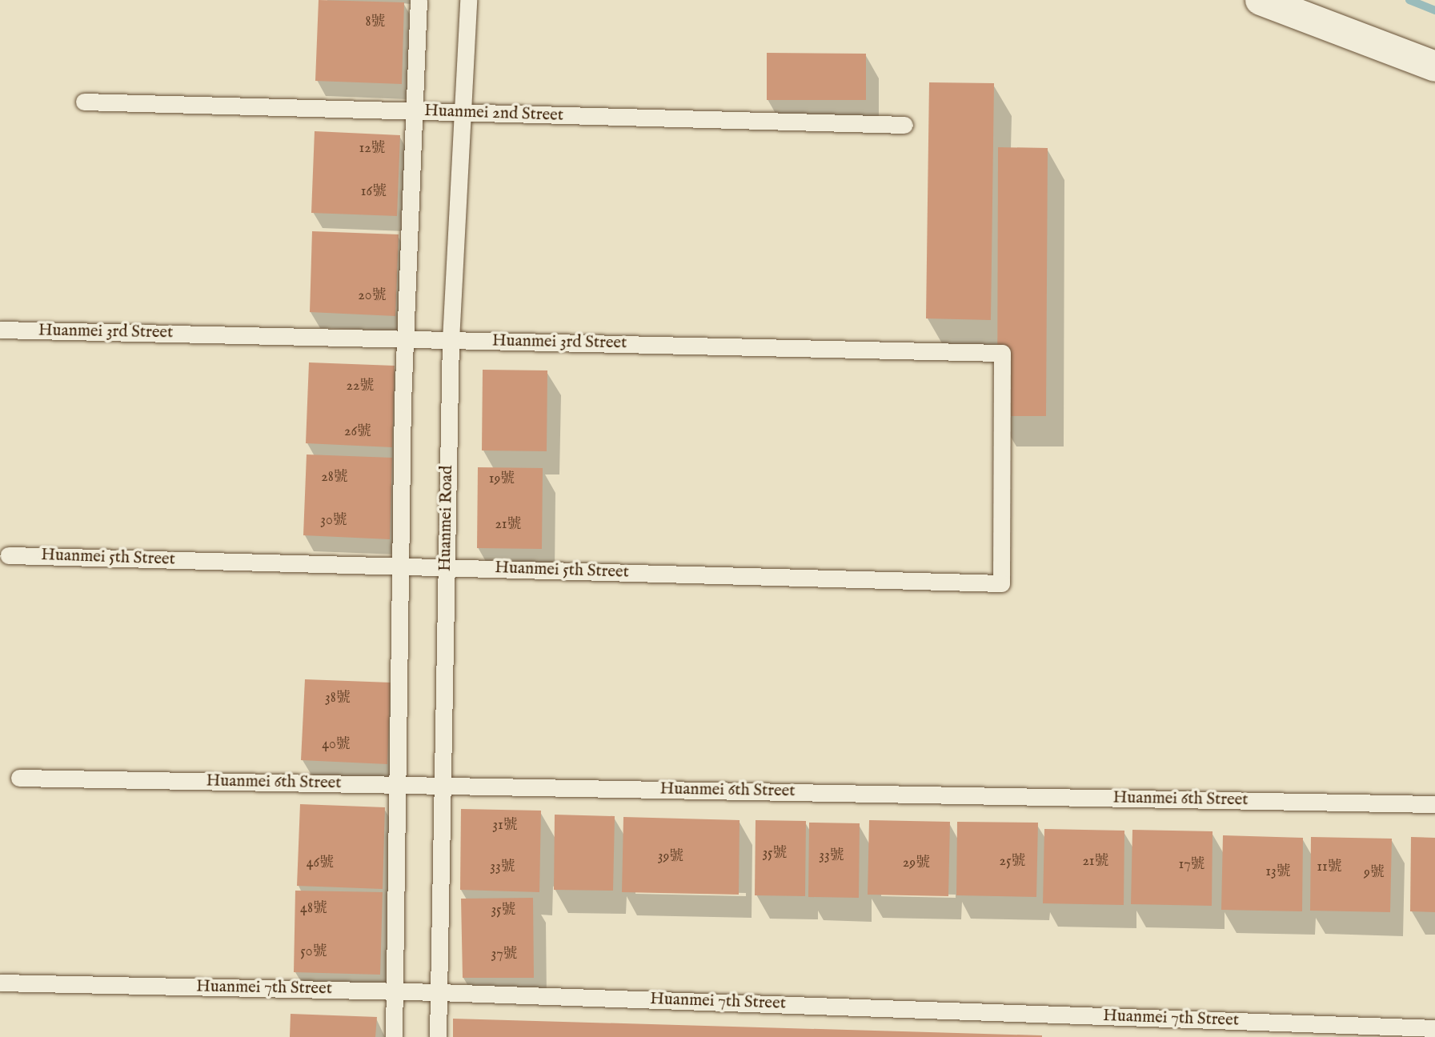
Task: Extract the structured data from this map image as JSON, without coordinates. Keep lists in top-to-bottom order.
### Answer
{
  "streets": {
    "lane": [
      "Huanmei 2nd Street",
      "Huanmei 3rd Street",
      "Huanmei Road",
      "Huanmei 5th Street",
      "Huanmei 6th Street",
      "Huanmei 7th Street"
    ]
  },
  "crossings": [
    ["Huanmei 2nd Street", "Huanmei Road"],
    ["Huanmei 3rd Street", "Huanmei Road"],
    ["Huanmei 3rd Street", "Huanmei 5th Street"],
    ["Huanmei Road", "Huanmei 5th Street"],
    ["Huanmei Road", "Huanmei 6th Street"],
    ["Huanmei Road", "Huanmei 7th Street"]
  ],
  "house_numbers": [
    "8號",
    "12號",
    "16號",
    "20號",
    "22號",
    "26號",
    "28號",
    "19號",
    "30號",
    "21號",
    "38號",
    "40號",
    "31號",
    "35號",
    "33號",
    "39號",
    "25號",
    "21號",
    "46號",
    "29號",
    "17號",
    "33號",
    "11號",
    "13號",
    "9號",
    "48號",
    "35號",
    "50號",
    "37號"
  ]
}
